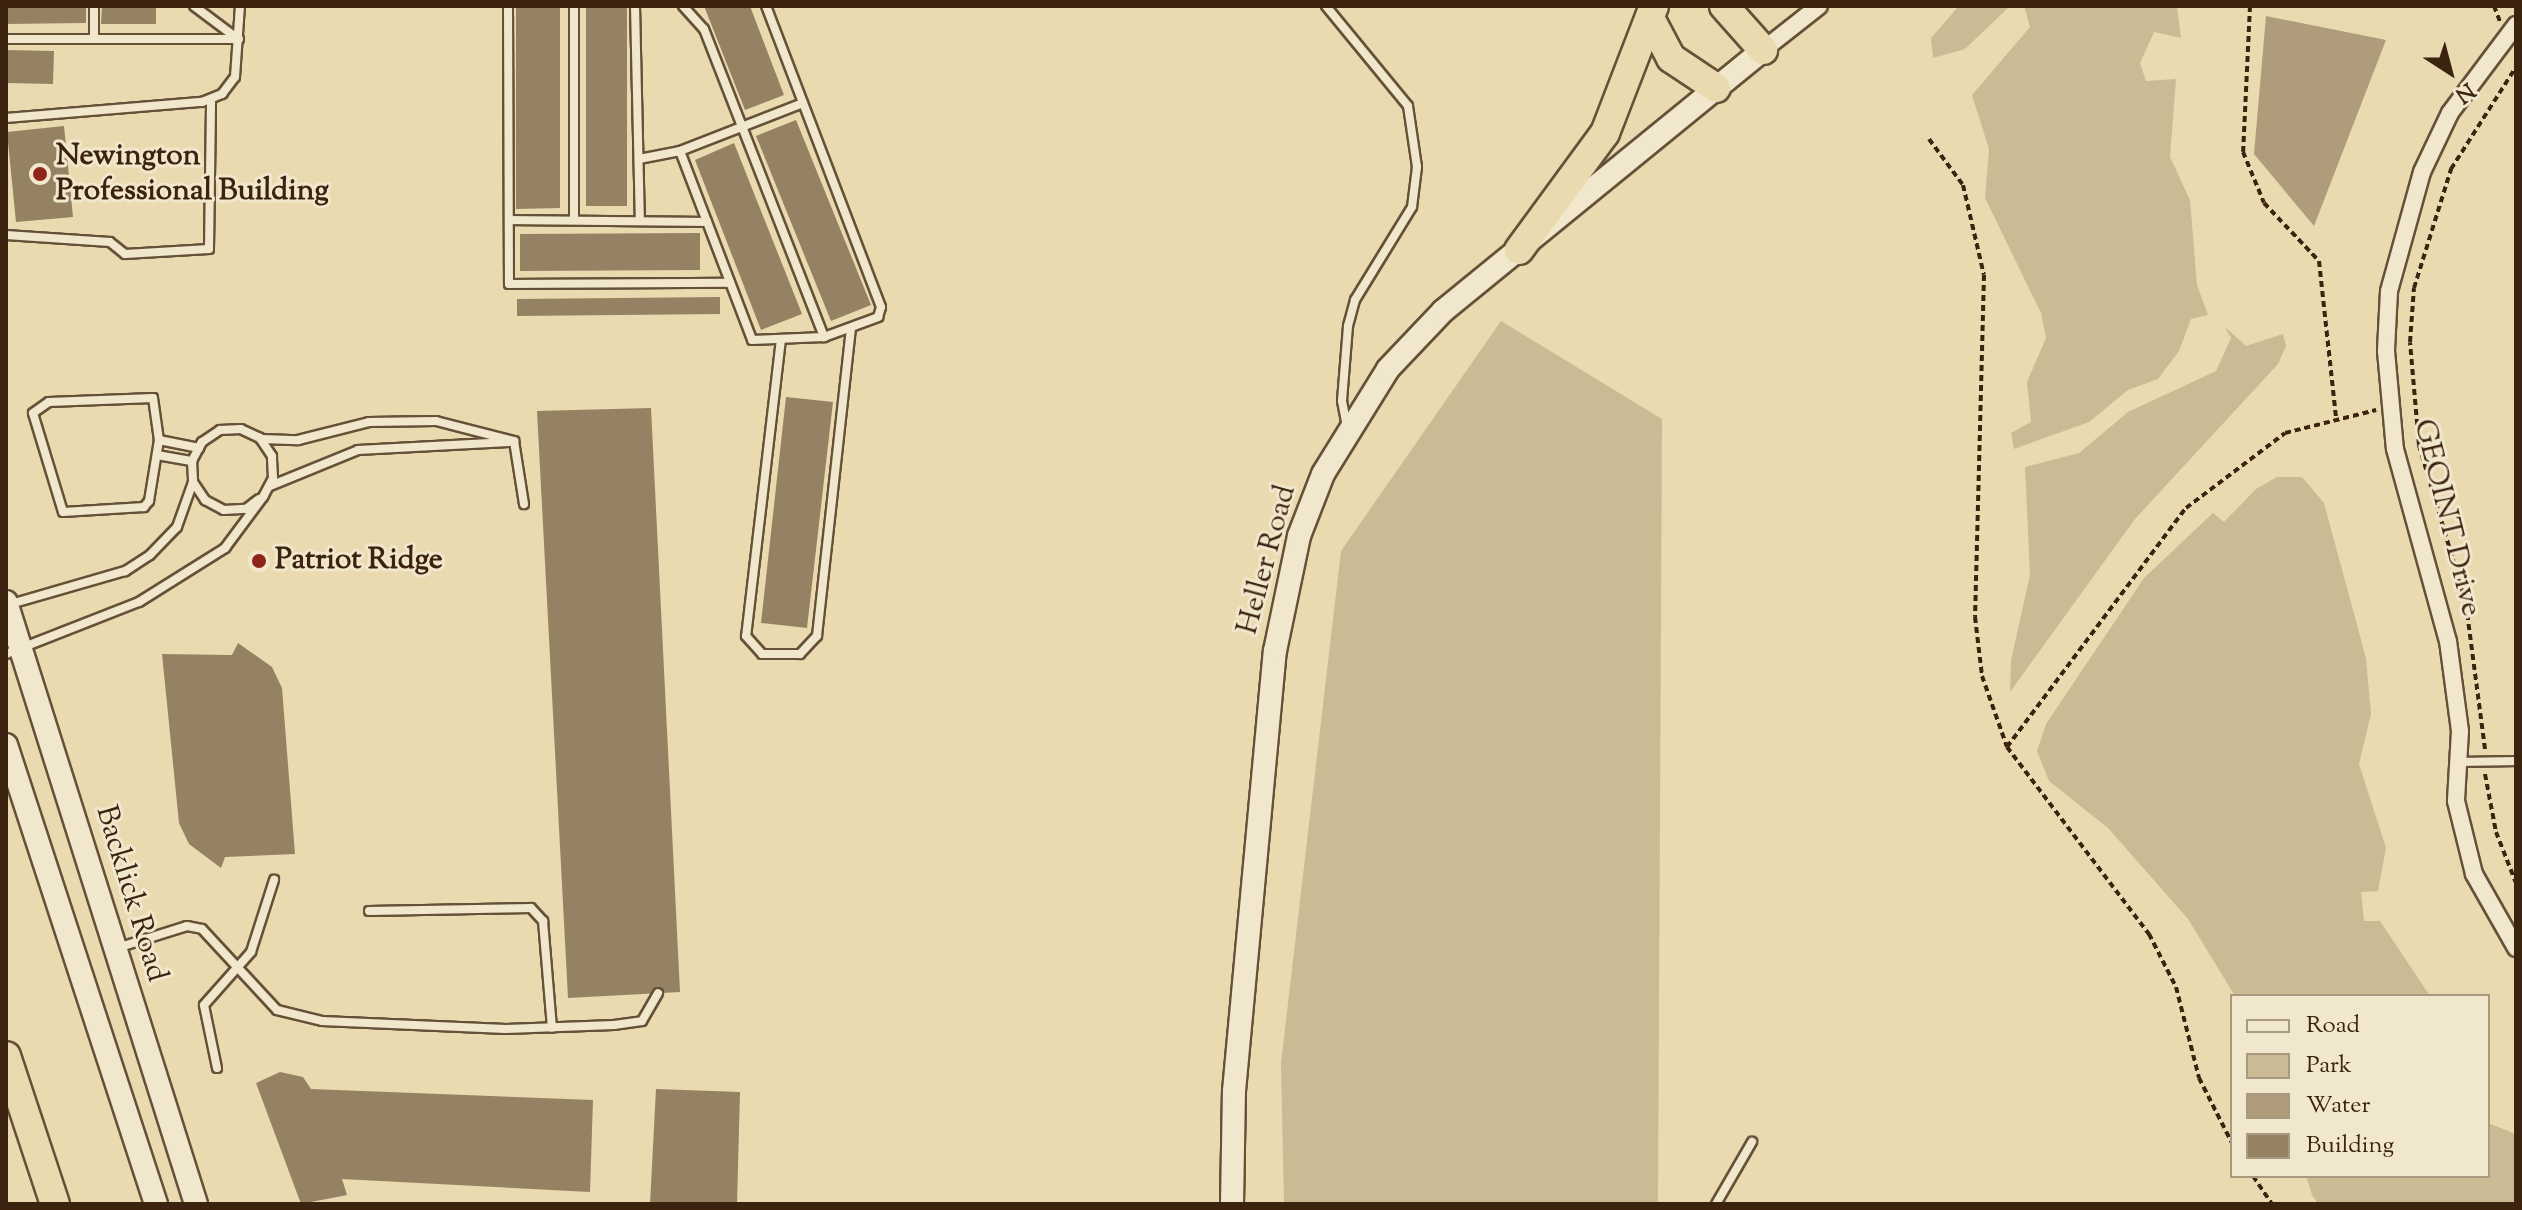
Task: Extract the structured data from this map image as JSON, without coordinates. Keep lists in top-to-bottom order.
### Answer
{
  "streets": {
    "street": ["GEOINT Drive", "Heller Road", "Backlick Road"]
  },
  "places": ["Newington Professional Building", "Patriot Ridge"],
  "legend": [
    "Road",
    "Park",
    "Water",
    "Building"
  ],
  "north": "bottom right"
}
